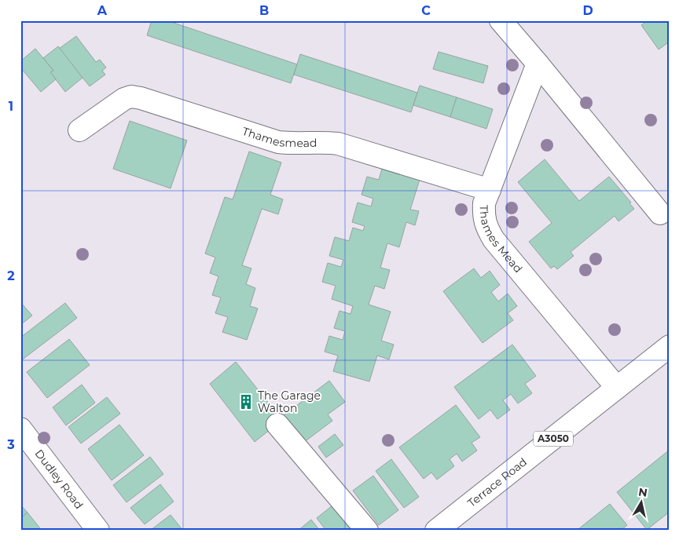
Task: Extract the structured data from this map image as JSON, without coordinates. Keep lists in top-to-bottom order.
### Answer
{
  "streets": {
    "street": [
      "Thamesmead",
      "Thames Mead",
      "A3050",
      "Dudley Road",
      "Terrace Road"
    ]
  },
  "crossings": [
    ["Thamesmead", "Thames Mead"],
    ["Thames Mead", "Terrace Road"]
  ],
  "places": {
    "building": ["The Garage Walton"]
  },
  "north": "top",
  "grid": {
    "columns": [
      "A",
      "B",
      "C",
      "D"
    ],
    "rows": ["1", "2", "3"]
  }
}
